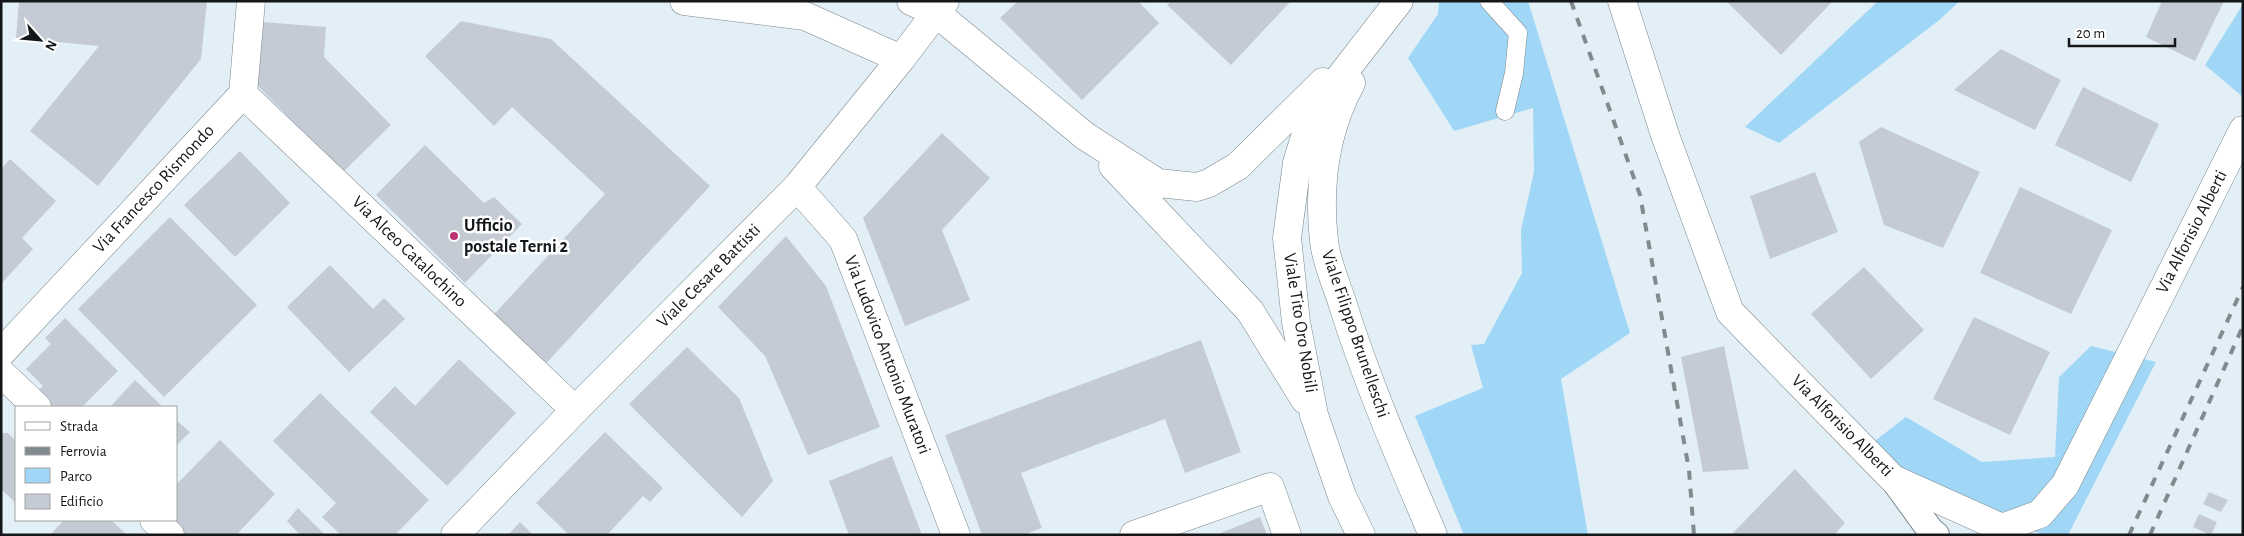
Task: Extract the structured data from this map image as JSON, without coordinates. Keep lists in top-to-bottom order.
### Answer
{
  "streets": {
    "street": [
      "Via Francesco Rismondo",
      "Via Alforisio Alberti",
      "Via Alceo Catalochino",
      "Viale Cesare Battisti",
      "Viale Tito Oro Nobili",
      "Viale Filippo Brunelleschi",
      "Via Ludovico Antonio Muratori"
    ]
  },
  "crossings": [
    ["Via Francesco Rismondo", "Via Alceo Catalochino"],
    ["Via Alceo Catalochino", "Viale Cesare Battisti"],
    ["Viale Cesare Battisti", "Viale Tito Oro Nobili"],
    ["Viale Cesare Battisti", "Via Ludovico Antonio Muratori"],
    ["Viale Tito Oro Nobili", "Viale Filippo Brunelleschi"]
  ],
  "places": ["Ufficio postale Terni 2"],
  "legend": [
    "Strada",
    "Ferrovia",
    "Parco",
    "Edificio"
  ],
  "scale_bar": "20 m",
  "north": "bottom right"
}
